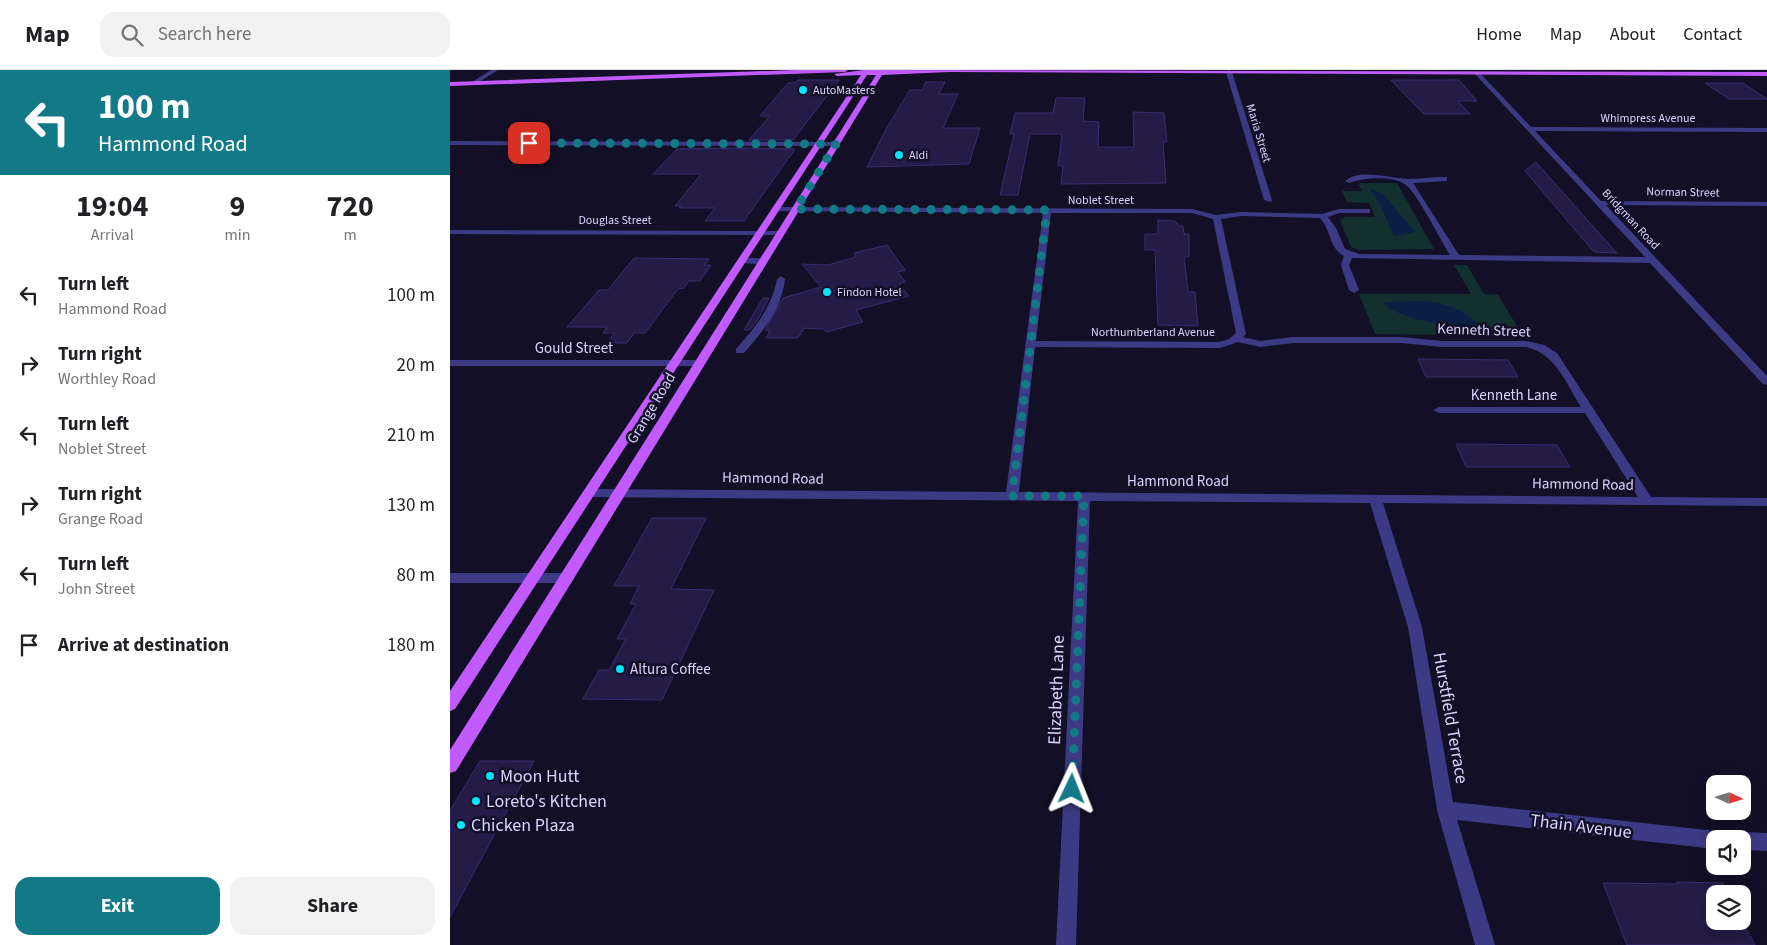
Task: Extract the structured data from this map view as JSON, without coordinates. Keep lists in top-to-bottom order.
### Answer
{
  "streets": {
    "main road": ["Grange Road"],
    "street": [
      "Whimpress Avenue",
      "Maria Street",
      "Norman Street",
      "Noblet Street",
      "Bridgman Road",
      "Douglas Street",
      "Kenneth Street",
      "Northumberland Avenue",
      "Gould Street",
      "Kenneth Lane",
      "Hammond Road",
      "Elizabeth Lane",
      "Hurstfield Terrace",
      "Thain Avenue"
    ]
  },
  "crossings": [
    ["Whimpress Avenue", "Bridgman Road"],
    ["Norman Street", "Bridgman Road"],
    ["Noblet Street", "Grange Road"],
    ["Douglas Street", "Grange Road"],
    ["Kenneth Street", "Northumberland Avenue"],
    ["Kenneth Street", "Kenneth Lane"],
    ["Kenneth Street", "Hammond Road"],
    ["Gould Street", "Grange Road"],
    ["Grange Road", "Hammond Road"],
    ["Hammond Road", "Elizabeth Lane"],
    ["Hammond Road", "Hurstfield Terrace"],
    ["Hurstfield Terrace", "Thain Avenue"]
  ],
  "places": [
    "AutoMasters",
    "Aldi",
    "Findon Hotel",
    "Altura Coffee",
    "Moon Hutt",
    "Loreto's Kitchen",
    "Chicken Plaza"
  ],
  "north": "right",
  "page": {
    "header": "Map",
    "search": "Search here",
    "nav": [
      "Home",
      "Map",
      "About",
      "Contact"
    ],
    "turn": ["100 m", "Hammond Road"],
    "eta": [
      "19:04",
      "Arrival",
      "9",
      "min",
      "720",
      "m"
    ],
    "list": [
      {
        "name": "Turn left",
        "note": "Hammond Road",
        "value": "100 m"
      },
      {
        "name": "Turn right",
        "note": "Worthley Road",
        "value": "20 m"
      },
      {
        "name": "Turn left",
        "note": "Noblet Street",
        "value": "210 m"
      },
      {
        "name": "Turn right",
        "note": "Grange Road",
        "value": "130 m"
      },
      {
        "name": "Turn left",
        "note": "John Street",
        "value": "80 m"
      },
      {
        "name": "Arrive at destination",
        "value": "180 m"
      }
    ],
    "buttons": ["Exit", "Share"]
  }
}
